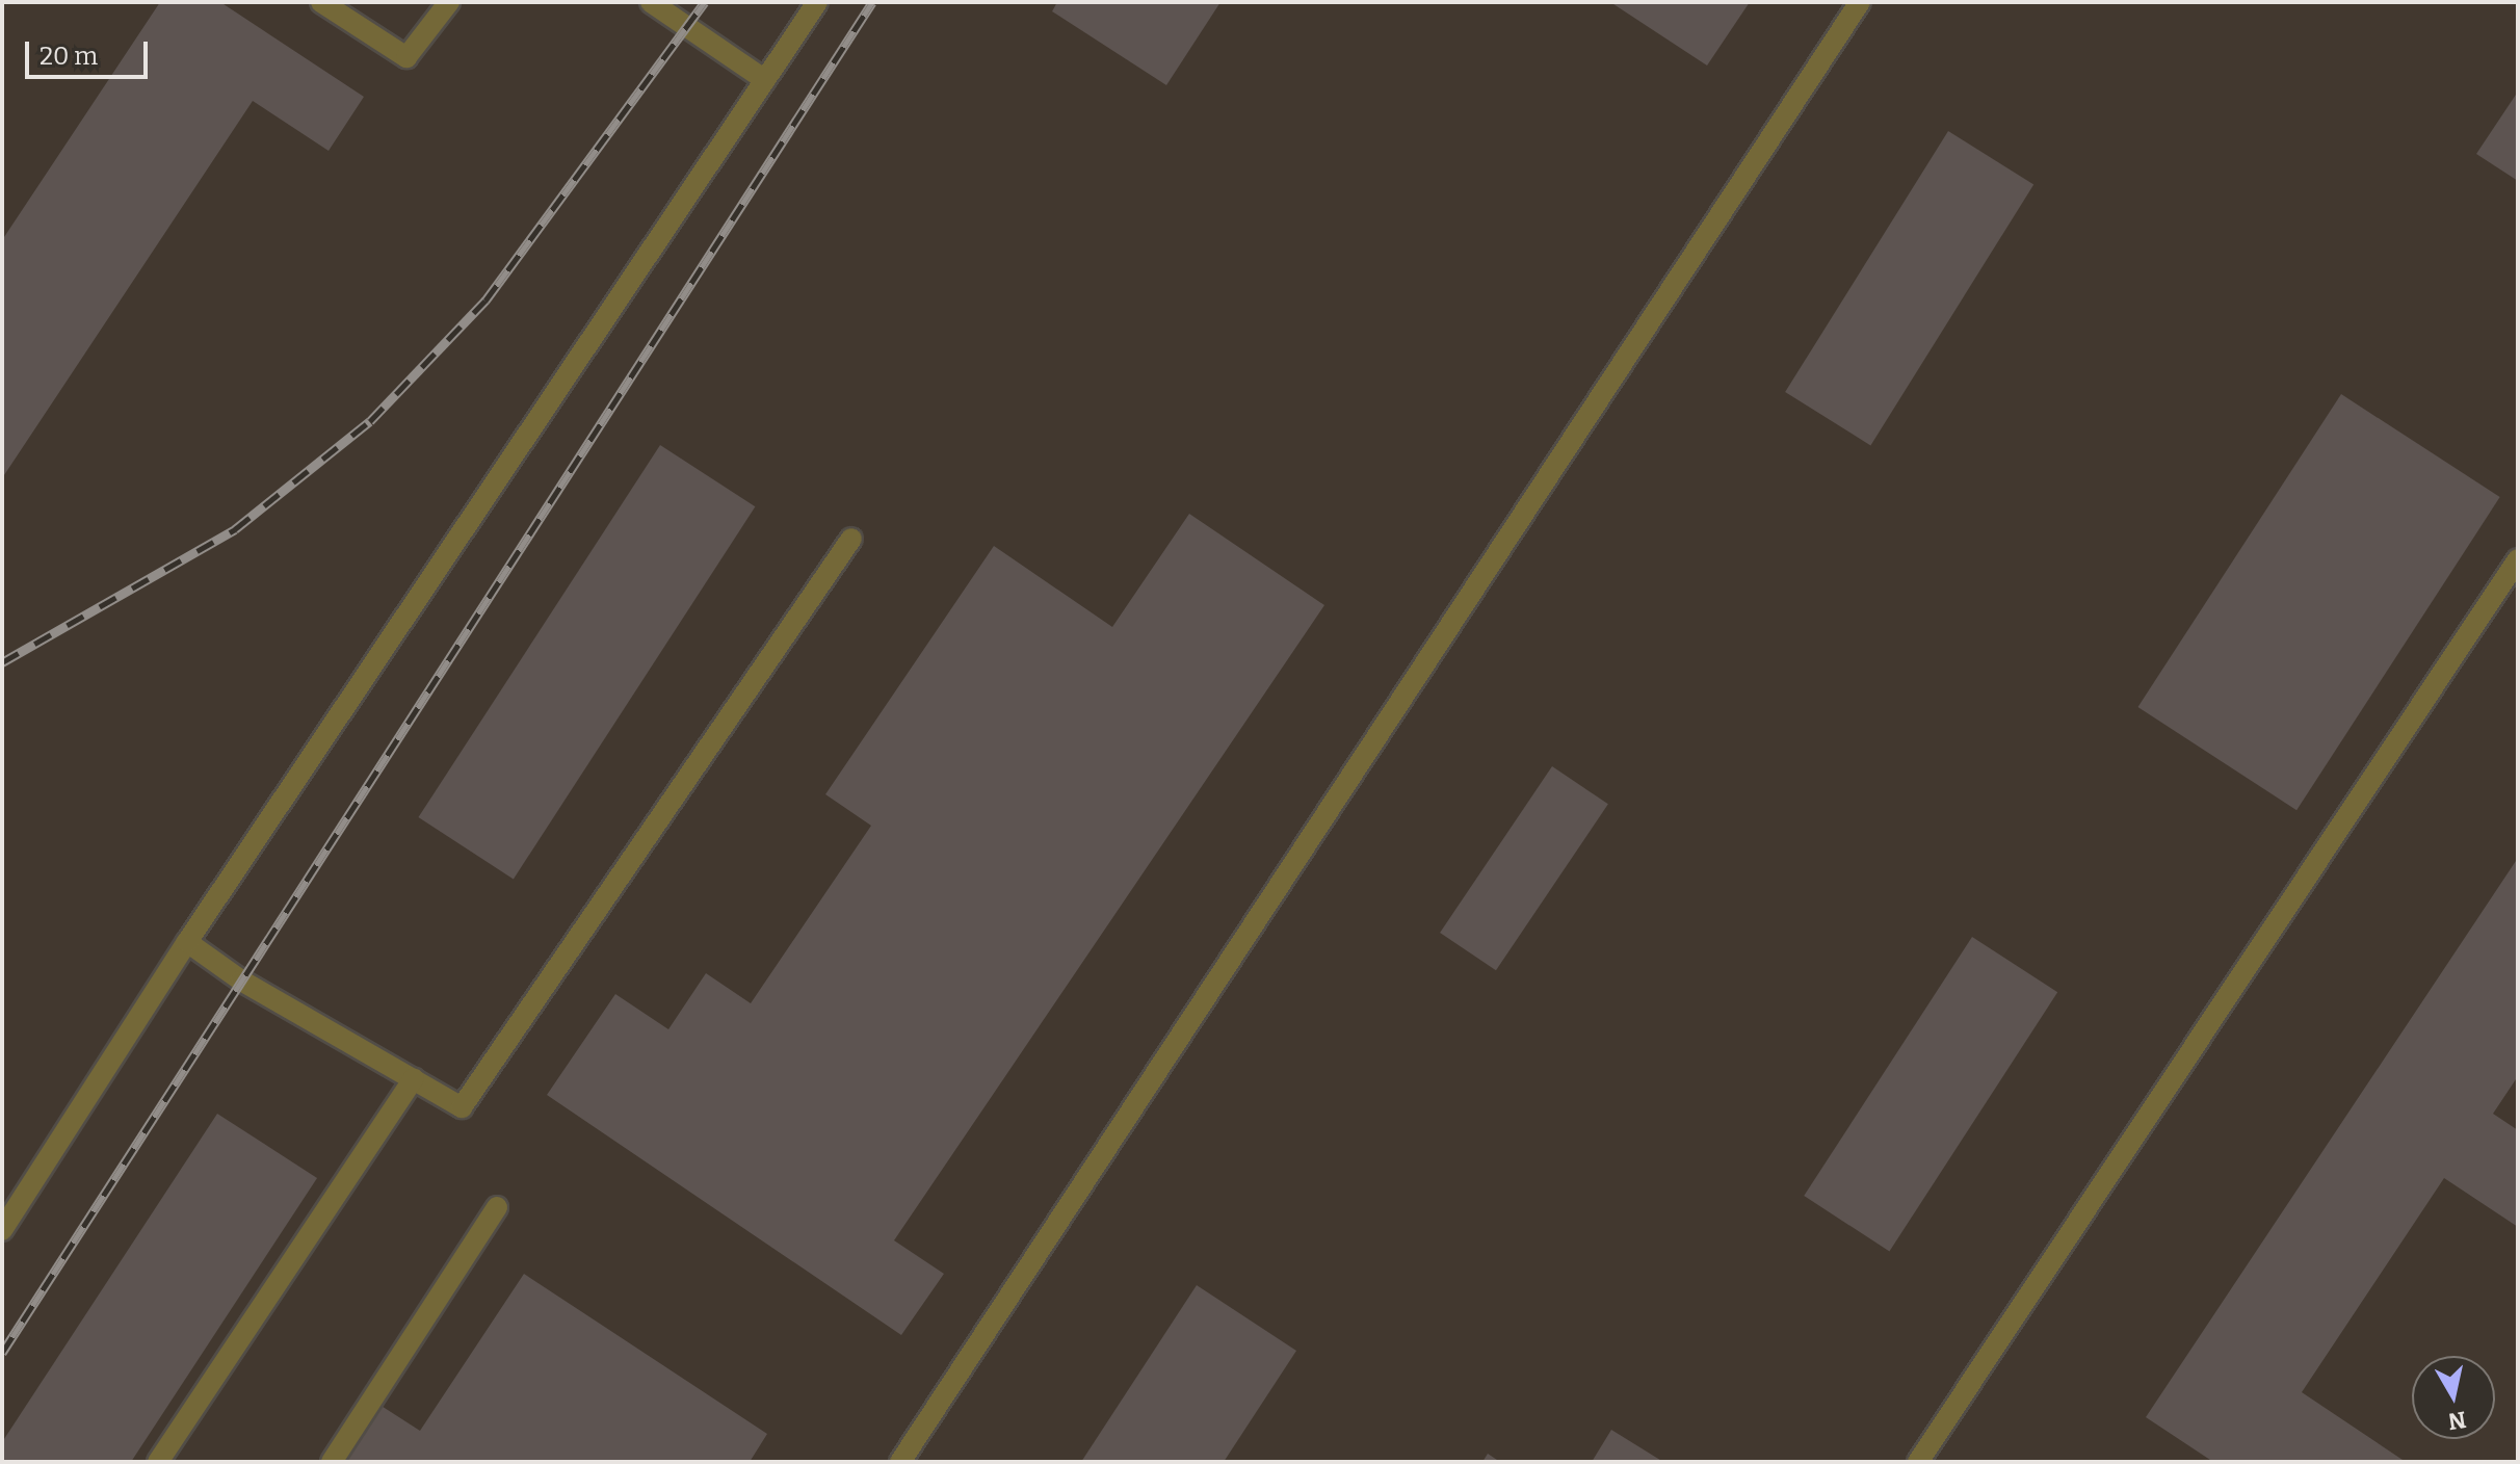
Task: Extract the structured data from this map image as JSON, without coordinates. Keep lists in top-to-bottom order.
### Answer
{
  "scale_bar": "20 m",
  "north": "bottom"
}
